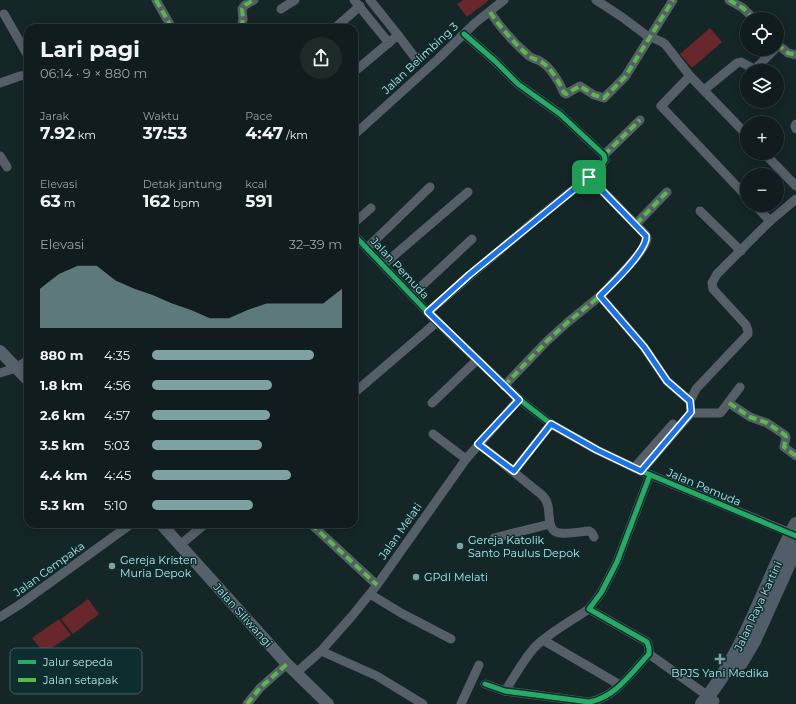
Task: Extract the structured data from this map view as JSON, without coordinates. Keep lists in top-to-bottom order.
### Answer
{
  "streets": {
    "main road": ["Jalan Raya Kartini", "Jalan Siliwangi"],
    "street": [
      "Jalan Belimbing 3",
      "Jalan Pemuda",
      "Jalan Melati",
      "Jalan Cempaka"
    ]
  },
  "crossings": [
    ["Jalan Pemuda", "Jalan Melati"],
    ["Jalan Pemuda", "Jalan Raya Kartini"],
    ["Jalan Melati", "Jalan Siliwangi"]
  ],
  "places": {
    "other": ["Gereja Katolik Santo Paulus Depok", "Gereja Kristen Muria Depok", "GPdI Melati"],
    "health": ["BPJS Yani Medika"]
  },
  "legend": ["Jalur sepeda", "Jalan setapak"],
  "page": {
    "map_buttons": ["+", "−"],
    "heading": ["Lari pagi", "06:14 · 9 × 880 m"],
    "stats": [
      ["Jarak", "7.92 km"],
      ["Waktu", "37:53"],
      ["Pace", "4:47 /km"],
      ["Elevasi", "63 m"],
      ["Detak jantung", "162 bpm"],
      ["kcal", "591"]
    ],
    "chart": ["Elevasi", "32–39 m"],
    "list": [
      {
        "name": "880 m",
        "note": "4:35"
      },
      {
        "name": "1.8 km",
        "note": "4:56"
      },
      {
        "name": "2.6 km",
        "note": "4:57"
      },
      {
        "name": "3.5 km",
        "note": "5:03"
      },
      {
        "name": "4.4 km",
        "note": "4:45"
      },
      {
        "name": "5.3 km",
        "note": "5:10"
      }
    ]
  }
}
